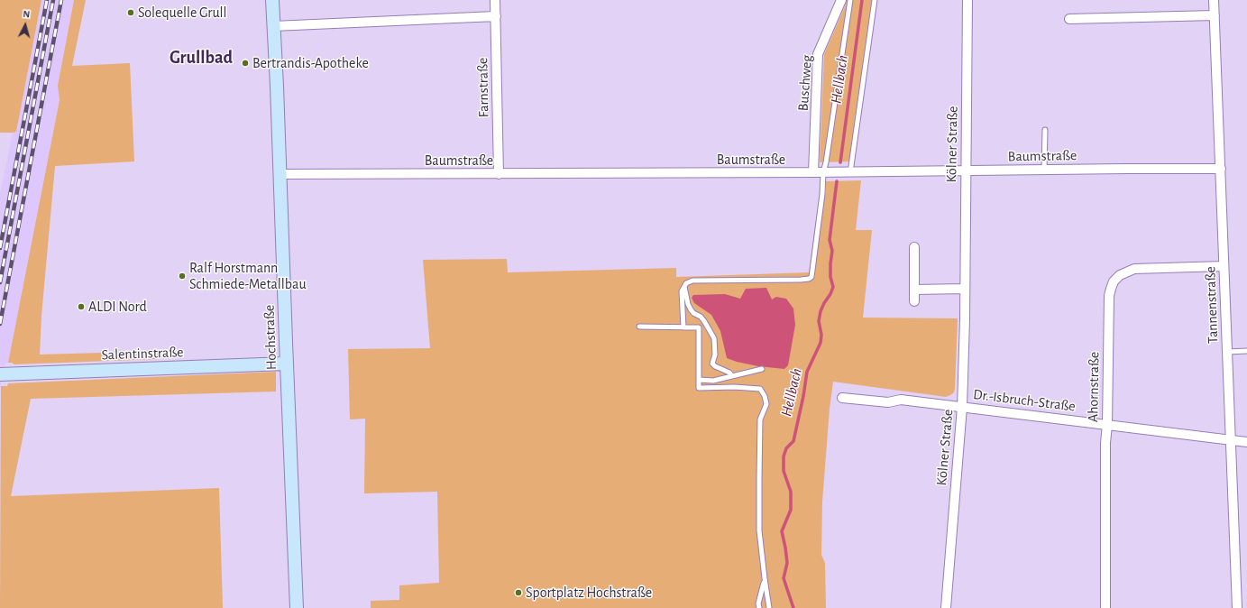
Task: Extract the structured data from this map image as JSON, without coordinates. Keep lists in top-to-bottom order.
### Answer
{
  "streets": {
    "street": [
      "Buschweg",
      "Farnstraße",
      "Kölner Straße",
      "Baumstraße",
      "Tannenstraße",
      "Hochstraße",
      "Salentinstraße",
      "Ahornstraße",
      "Dr.-Isbruch-Straße"
    ]
  },
  "crossings": [
    ["Buschweg", "Baumstraße"],
    ["Farnstraße", "Baumstraße"],
    ["Kölner Straße", "Baumstraße"],
    ["Kölner Straße", "Dr.-Isbruch-Straße"],
    ["Baumstraße", "Tannenstraße"],
    ["Baumstraße", "Hochstraße"],
    ["Tannenstraße", "Ahornstraße"],
    ["Tannenstraße", "Dr.-Isbruch-Straße"],
    ["Hochstraße", "Salentinstraße"],
    ["Ahornstraße", "Dr.-Isbruch-Straße"]
  ],
  "districts": ["Grullbad"],
  "water": ["Hellbach"],
  "places": [
    "Solequelle Grull",
    "Bertrandis-Apotheke",
    "Ralf Horstmann Schmiede-Metallbau",
    "ALDI Nord",
    "Sportplatz Hochstraße"
  ],
  "north": "top"
}
